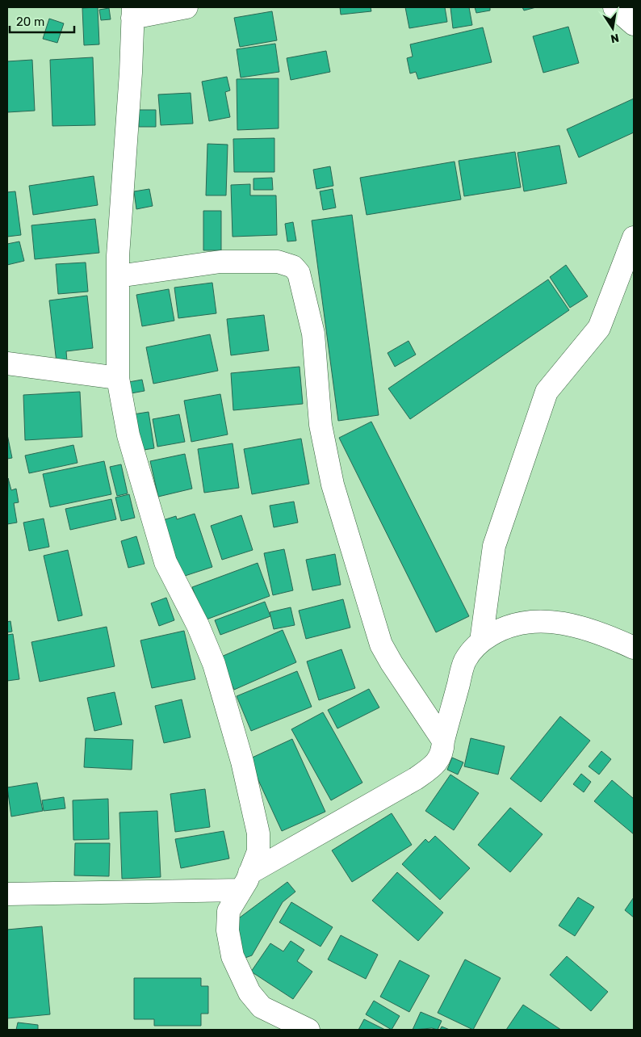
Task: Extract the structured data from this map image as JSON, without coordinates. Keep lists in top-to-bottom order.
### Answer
{
  "scale_bar": "20 m",
  "north": "bottom"
}
